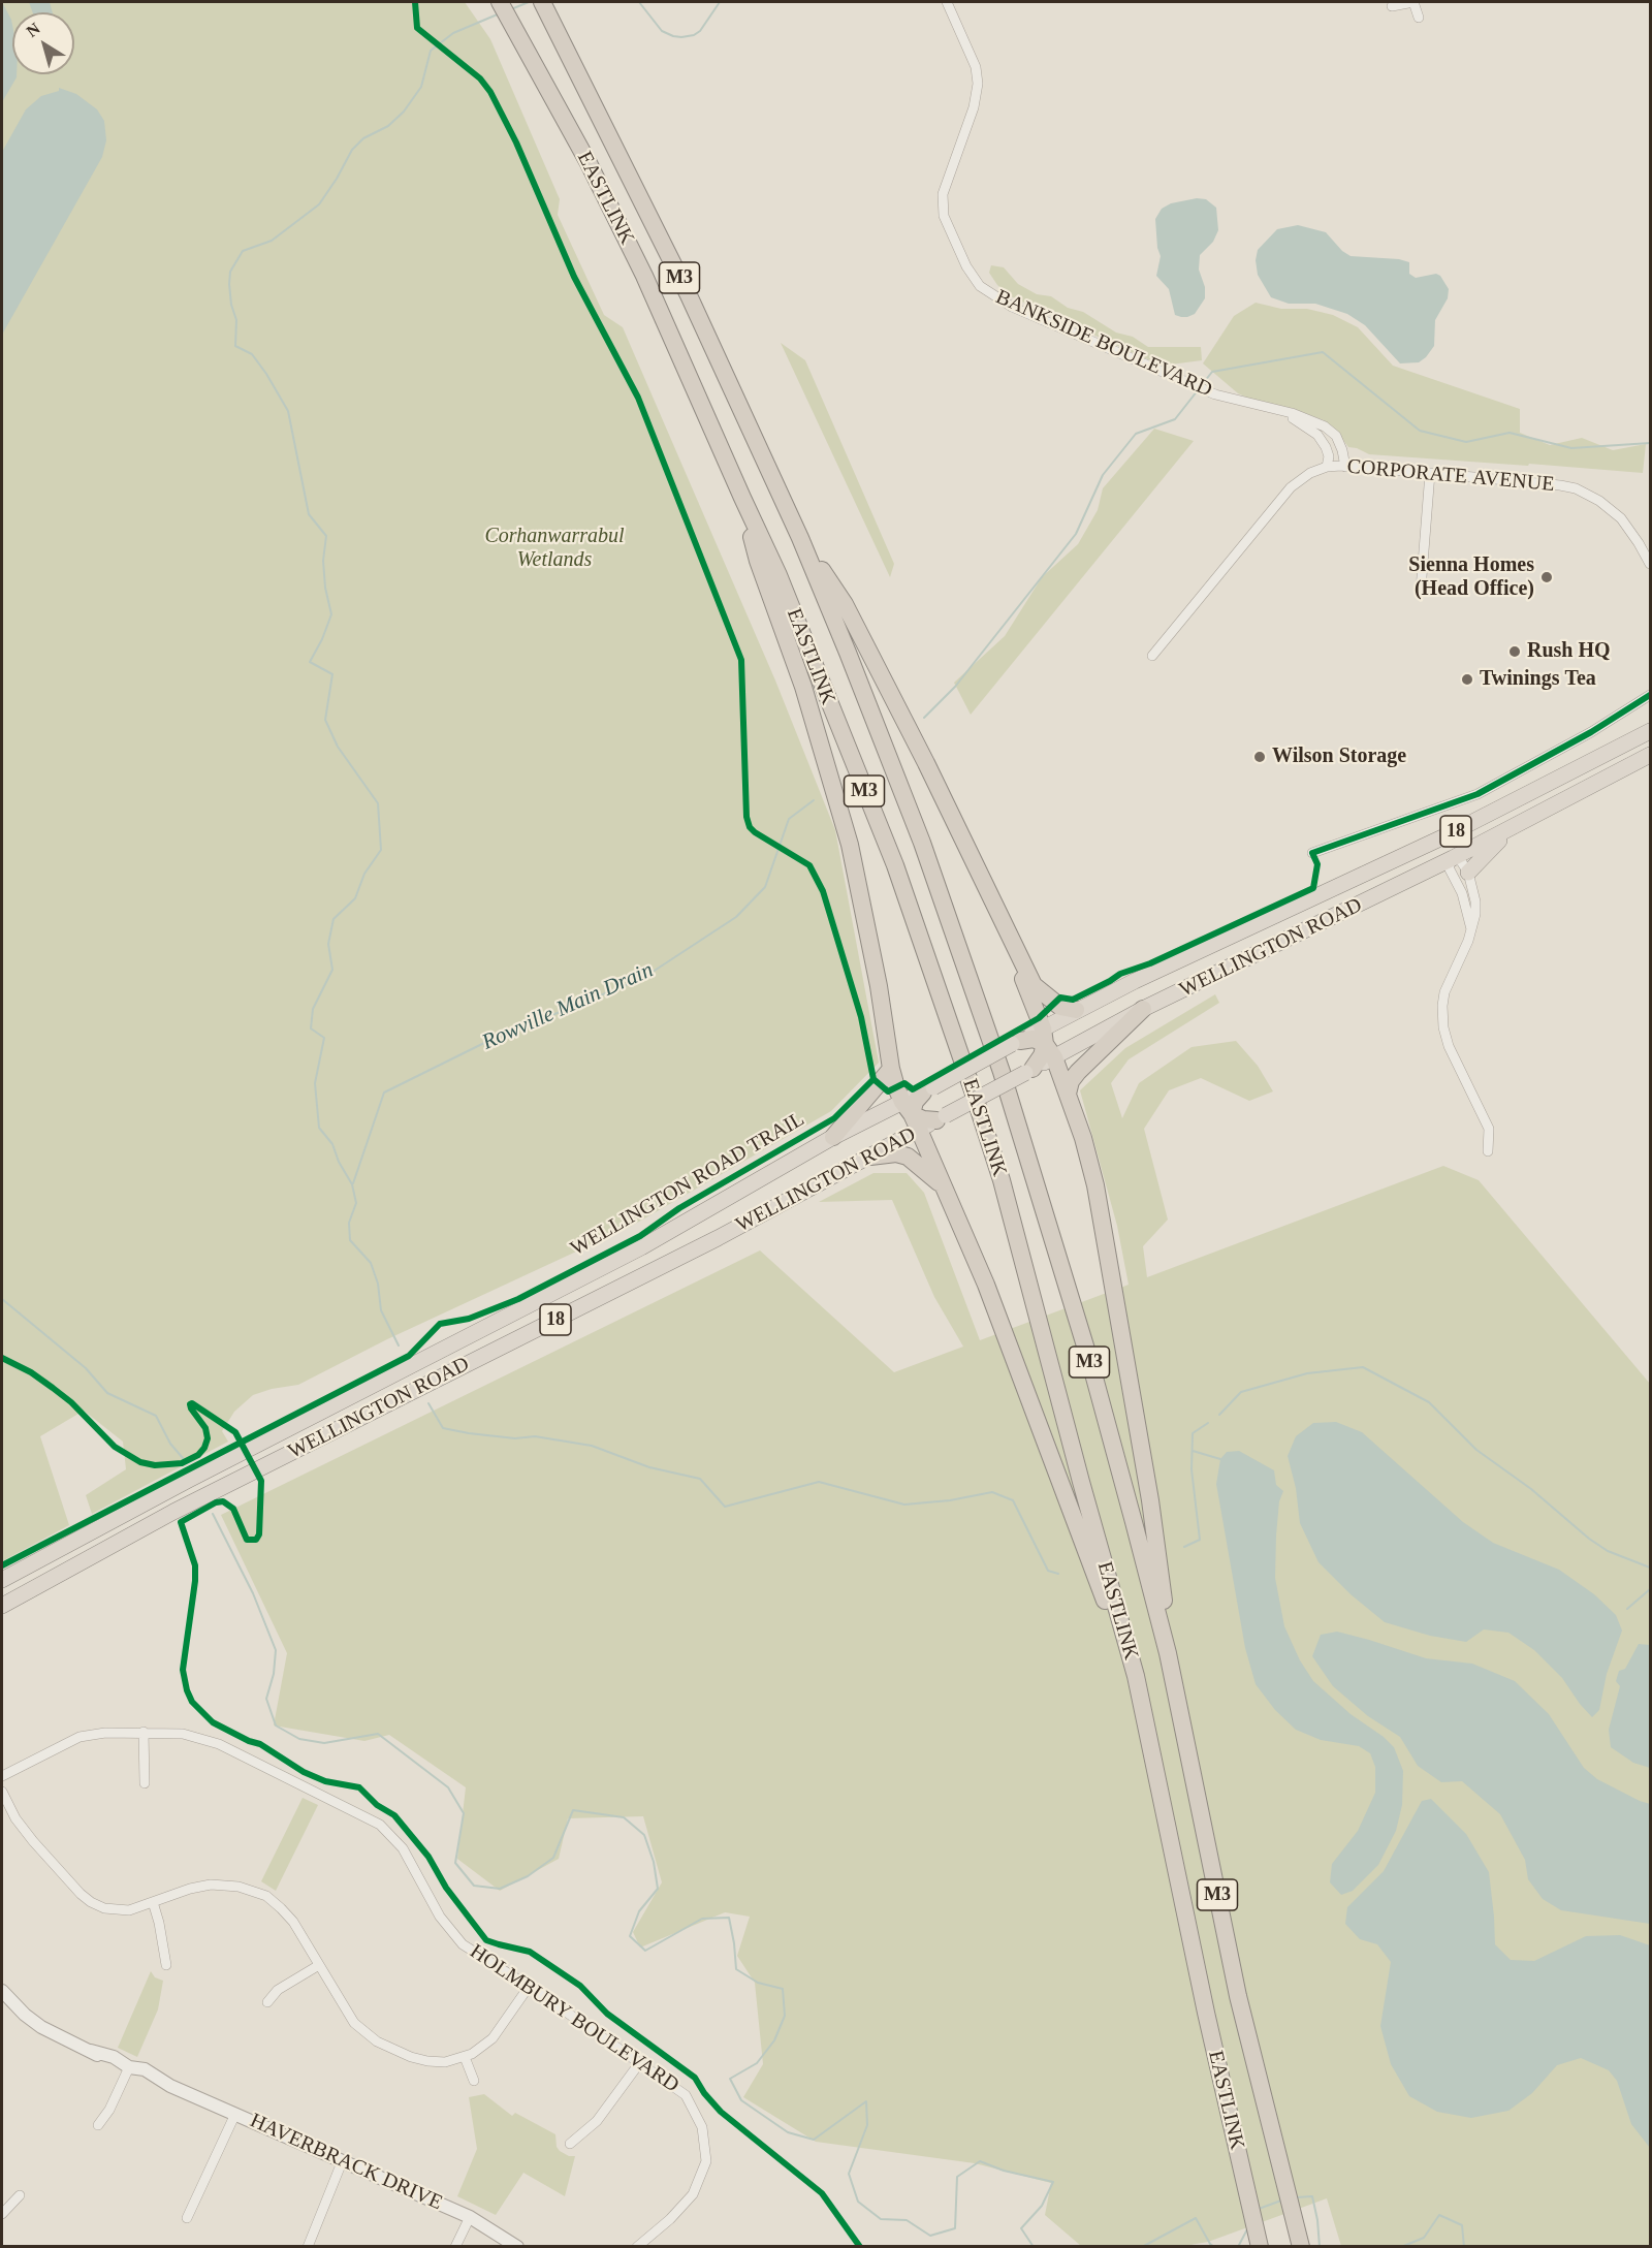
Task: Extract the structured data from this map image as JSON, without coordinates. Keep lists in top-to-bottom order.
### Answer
{
  "streets": {
    "highway": [
      "EASTLINK",
      "M3",
      "18",
      "WELLINGTON ROAD"
    ],
    "street": [
      "BANKSIDE BOULEVARD",
      "CORPORATE AVENUE",
      "HOLMBURY BOULEVARD",
      "HAVERBRACK DRIVE"
    ],
    "cycle path": ["WELLINGTON ROAD TRAIL"]
  },
  "crossings": [
    ["BANKSIDE BOULEVARD", "CORPORATE AVENUE"]
  ],
  "water": ["Rowville Main Drain"],
  "parks": ["Corhanwarrabul Wetlands"],
  "places": [
    "Sienna Homes (Head Office)",
    "Rush HQ",
    "Twinings Tea",
    "Wilson Storage"
  ],
  "north": "top left"
}
